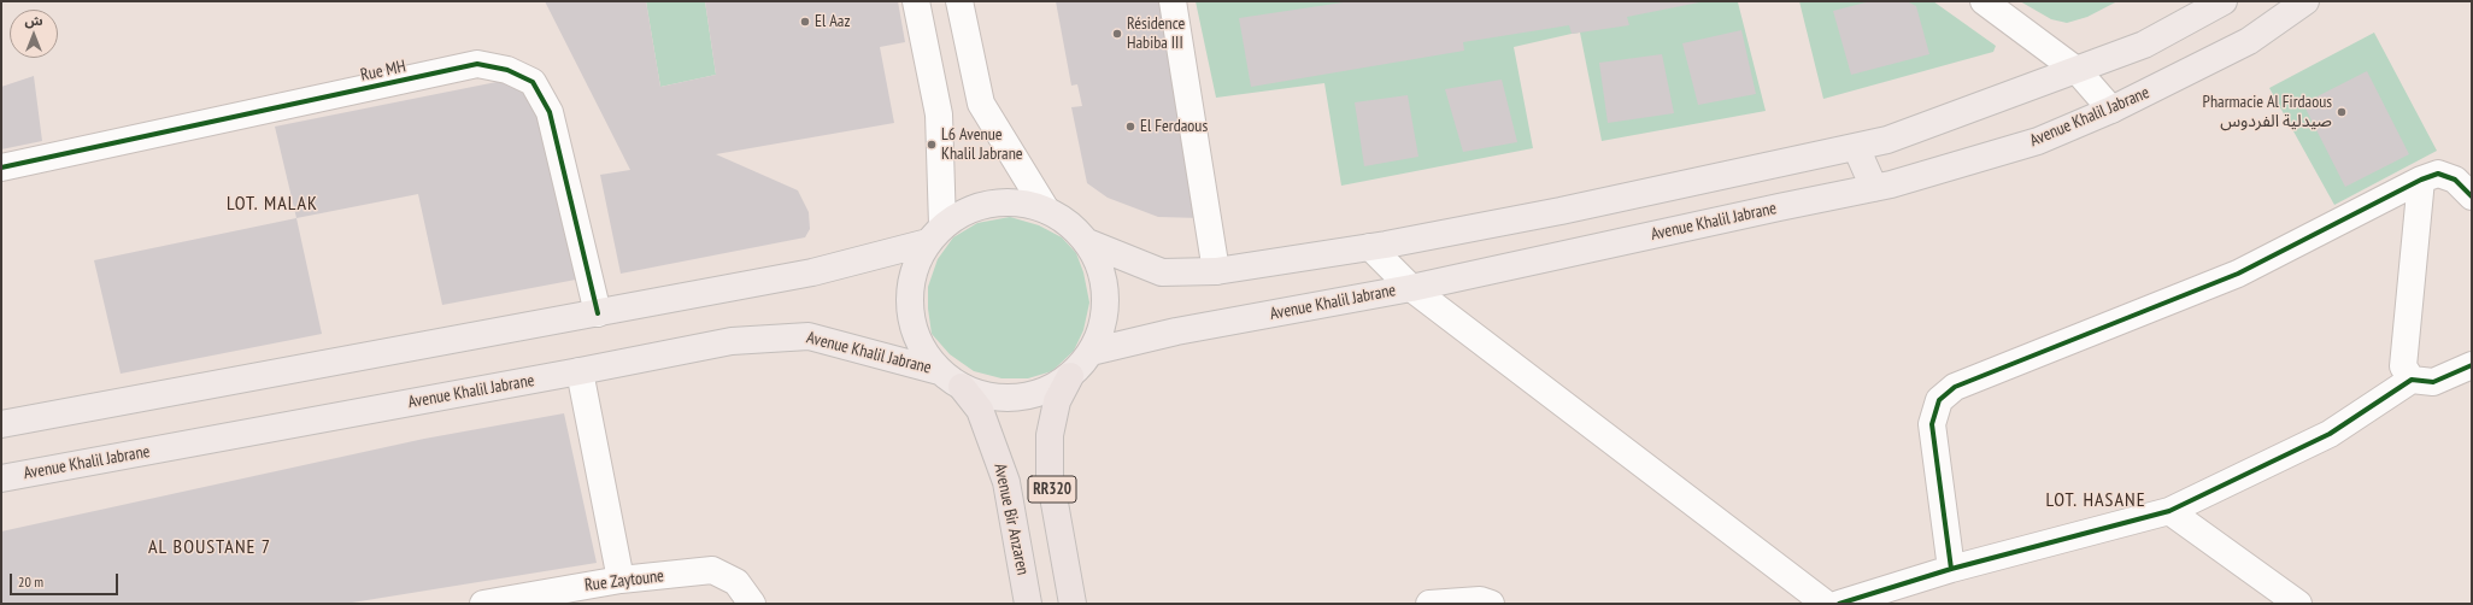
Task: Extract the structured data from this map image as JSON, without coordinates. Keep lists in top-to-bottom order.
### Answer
{
  "streets": {
    "highway": ["RR320", "Avenue Bir Anzaren"],
    "main road": ["Avenue Khalil Jabrane"],
    "street": ["Rue MH", "Rue Zaytoune"]
  },
  "crossings": [
    ["Avenue Khalil Jabrane", "RR320"],
    ["RR320", "Avenue Bir Anzaren"]
  ],
  "districts": ["LOT. MALAK", "LOT. HASANE", "AL BOUSTANE 7"],
  "places": [
    "El Aaz",
    "Résidence Habiba III",
    "Pharmacie Al Firdaous صيدلية الفردوس",
    "El Ferdaous",
    "L6 Avenue Khalil Jabrane"
  ],
  "scale_bar": "20 m",
  "north": "top"
}
